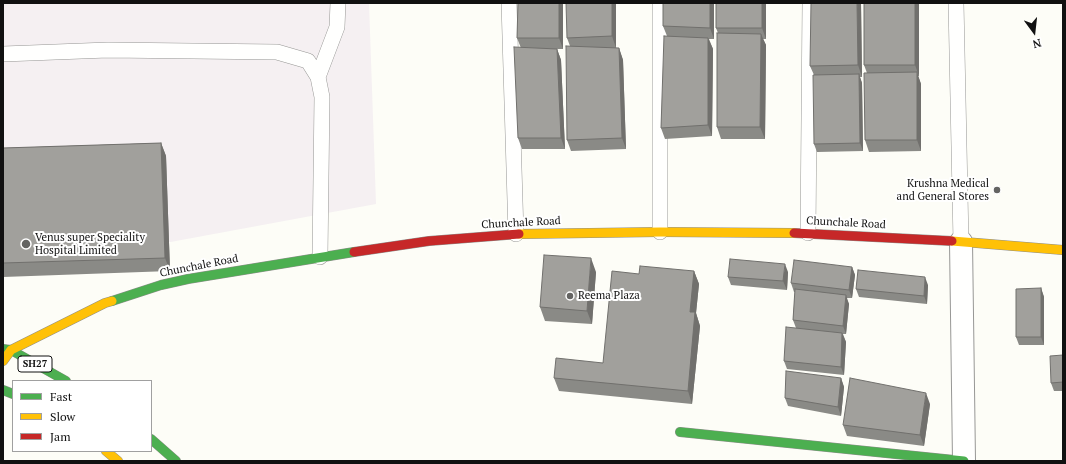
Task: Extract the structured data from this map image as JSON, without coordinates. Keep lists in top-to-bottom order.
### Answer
{
  "streets": {
    "street": ["Chunchale Road", "SH27"]
  },
  "crossings": [
    ["Chunchale Road", "SH27"]
  ],
  "places": ["Krushna Medical and General Stores", "Venus super Speciality Hospital Limited", "Reema Plaza"],
  "legend": ["Fast", "Slow", "Jam"],
  "north": "bottom"
}
